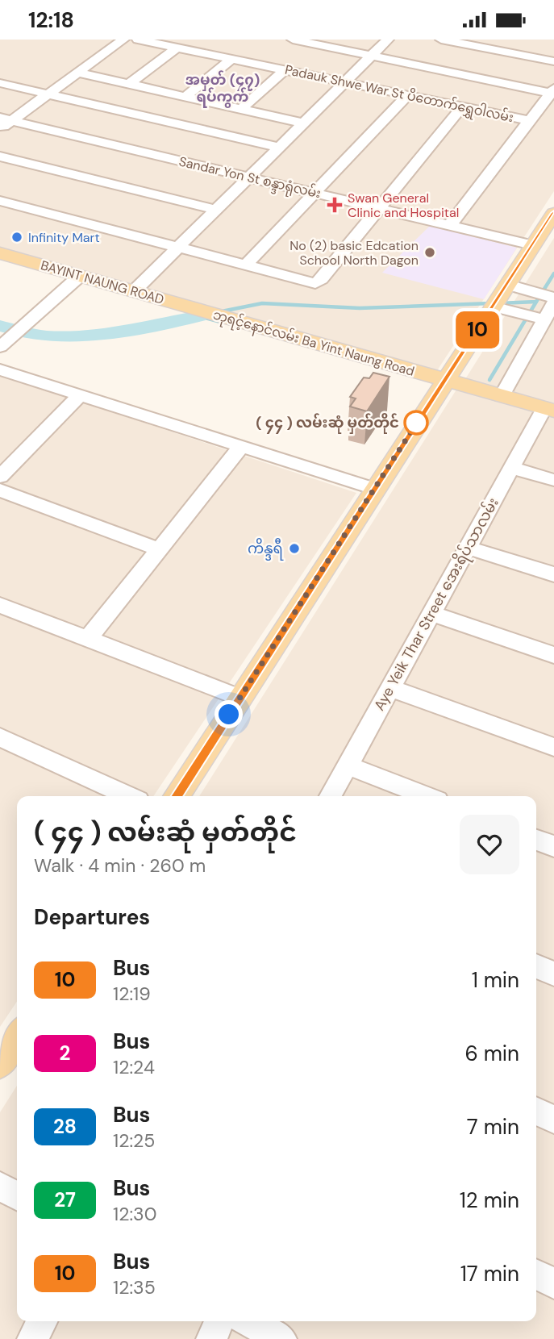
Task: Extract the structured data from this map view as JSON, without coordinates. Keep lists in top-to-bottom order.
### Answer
{
  "streets": {
    "main road": ["BAYINT NAUNG ROAD", "ဘုရင့်နောင်လမ်း Ba Yint Naung Road"],
    "street": ["Padauk Shwe War St ပိတောက်ရွှေဝါလမ်း", "Sandar Yon St စန္ဒာရုံလမ်း", "Aye Yeik Thar Street အေးရိပ်သာလမ်း"]
  },
  "crossings": [
    ["BAYINT NAUNG ROAD", "ဘုရင့်နောင်လမ်း Ba Yint Naung Road"],
    ["ဘုရင့်နောင်လမ်း Ba Yint Naung Road", "Aye Yeik Thar Street အေးရိပ်သာလမ်း"]
  ],
  "districts": ["အမှတ် (၄၇) ရပ်ကွက်"],
  "places": {
    "health": ["Swan General Clinic and Hospital"],
    "other": [
      "Infinity Mart",
      "No (2) basic Edcation School North Dagon",
      "( ၄၄ ) လမ်းဆုံ မှတ်တိုင်",
      "ကိန္ဒရီ"
    ]
  },
  "lines": ["bus line 10"],
  "page": {
    "status": "12:18",
    "on_map": "10",
    "heading": [
      ["( ၄၄ ) လမ်းဆုံ မှတ်တိုင်", "Walk · 4 min · 260 m"],
      "Departures"
    ],
    "list": [
      {
        "mark": "10",
        "name": "Bus",
        "note": "12:19",
        "value": "1 min"
      },
      {
        "mark": "2",
        "name": "Bus",
        "note": "12:24",
        "value": "6 min"
      },
      {
        "mark": "28",
        "name": "Bus",
        "note": "12:25",
        "value": "7 min"
      },
      {
        "mark": "27",
        "name": "Bus",
        "note": "12:30",
        "value": "12 min"
      },
      {
        "mark": "10",
        "name": "Bus",
        "note": "12:35",
        "value": "17 min"
      }
    ]
  }
}
